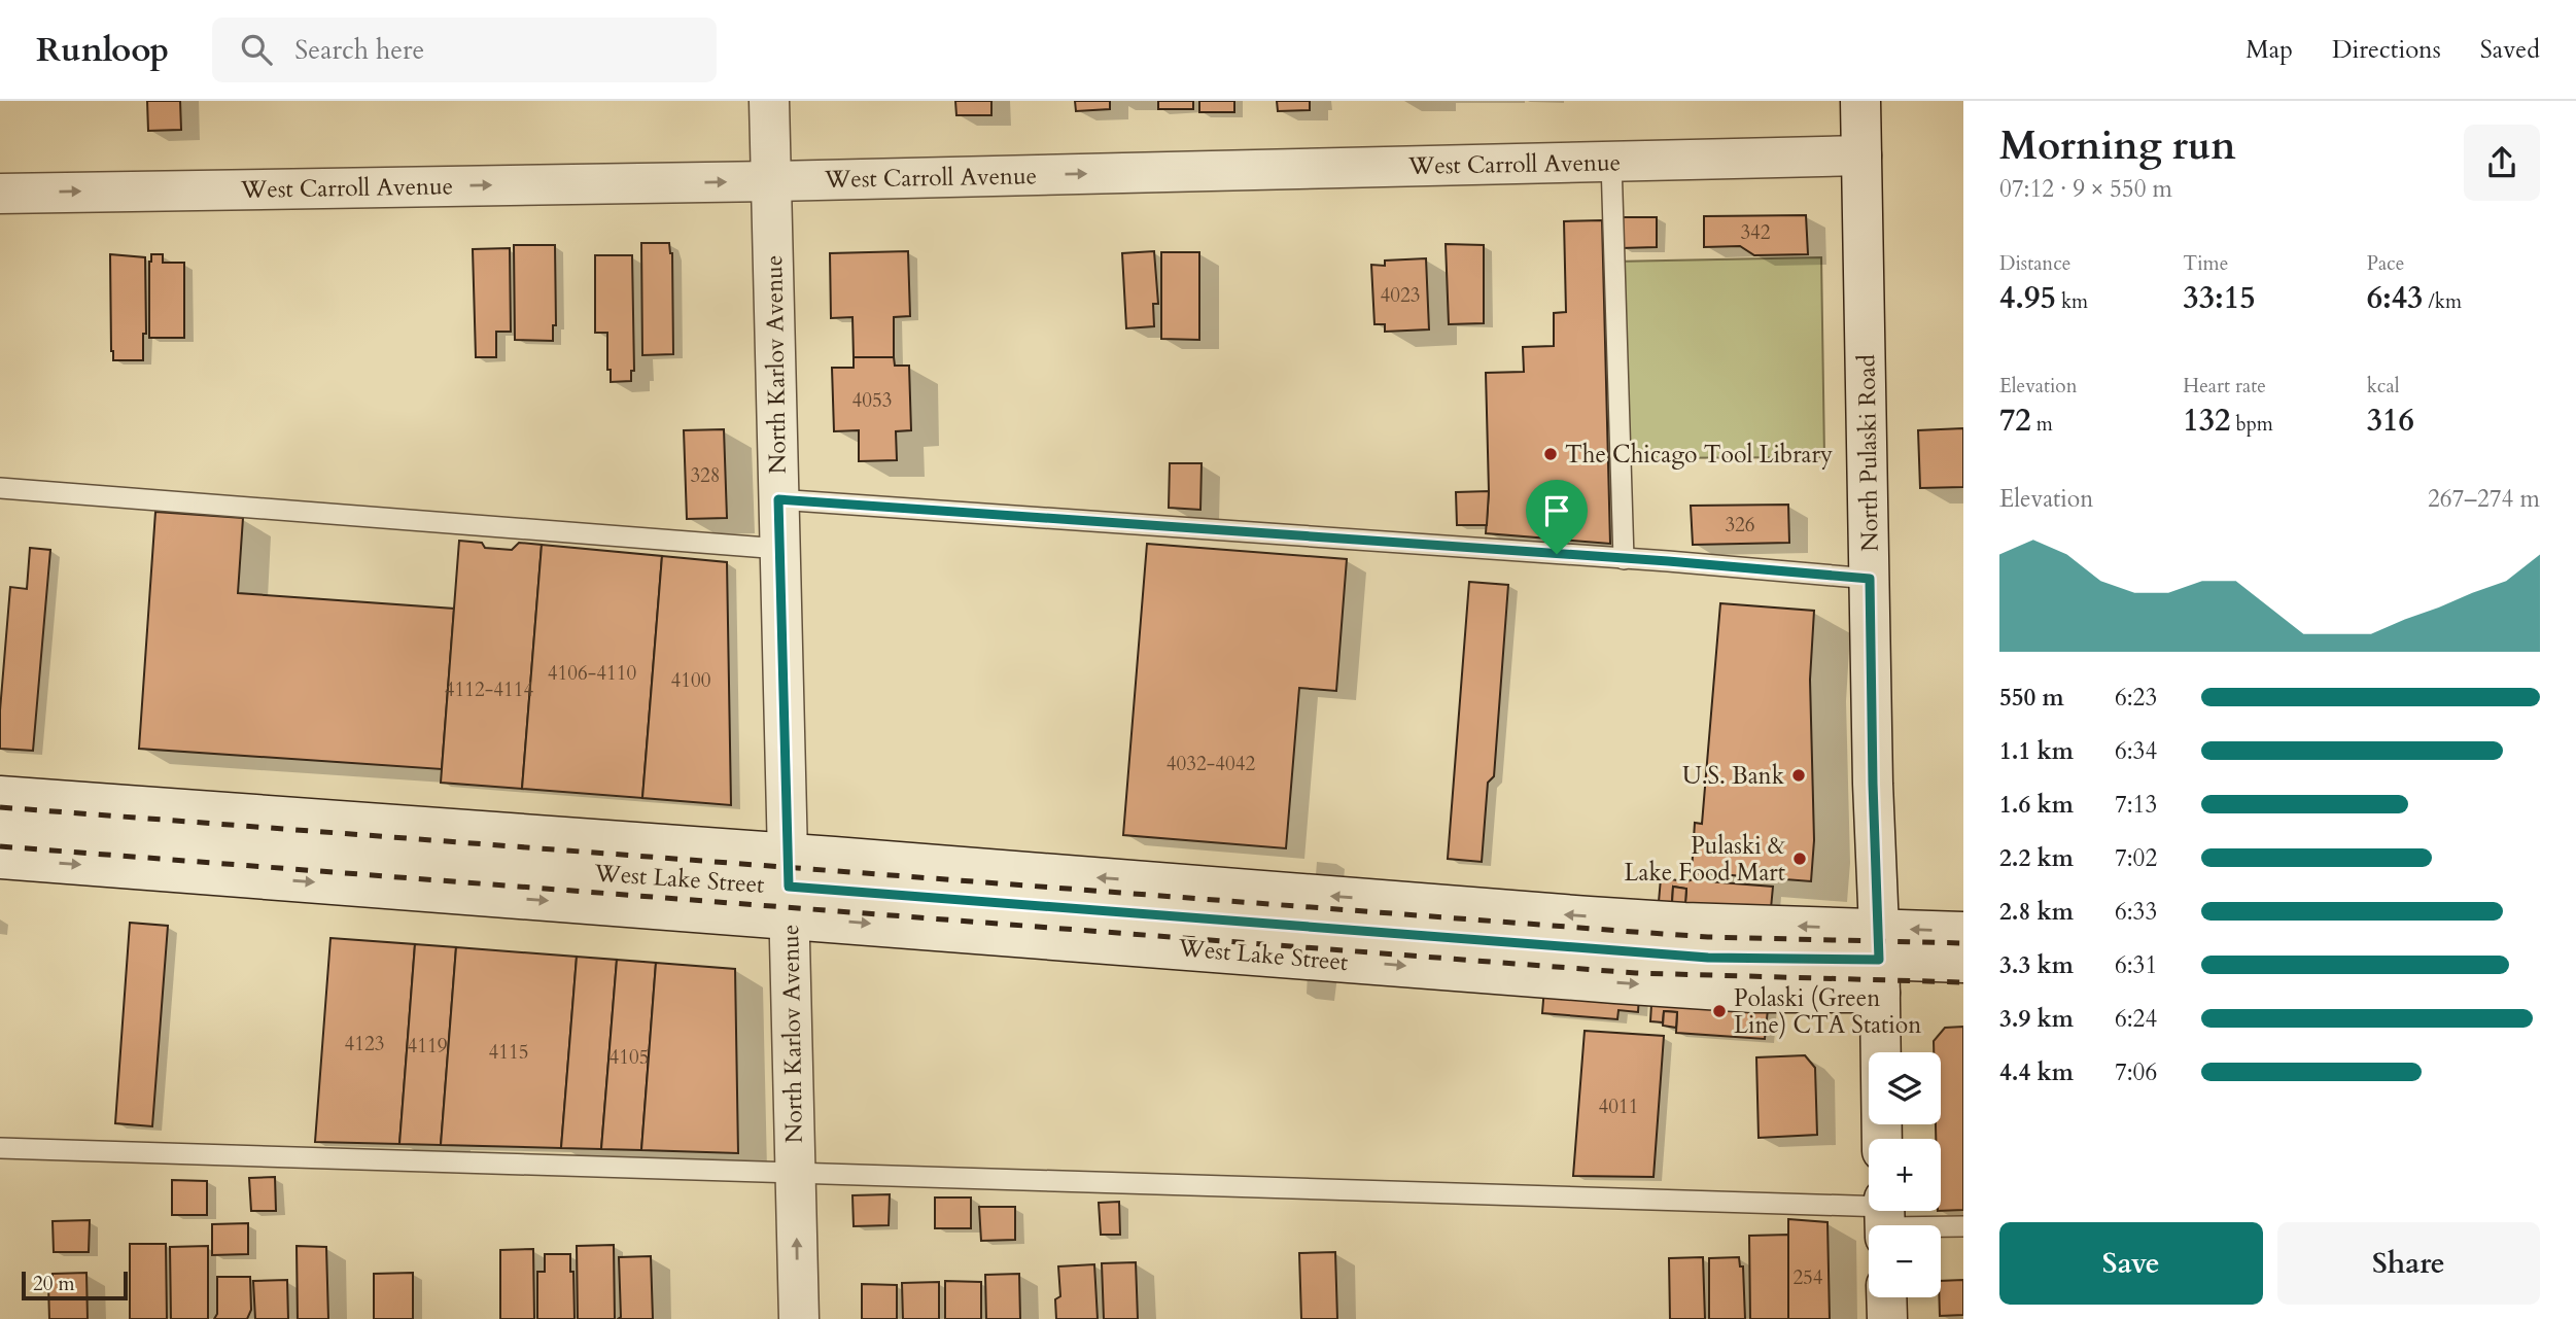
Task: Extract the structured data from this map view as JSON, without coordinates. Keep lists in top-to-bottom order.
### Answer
{
  "streets": {
    "main road": [
      "West Carroll Avenue",
      "North Karlov Avenue",
      "North Pulaski Road",
      "West Lake Street"
    ]
  },
  "crossings": [
    ["West Carroll Avenue", "North Karlov Avenue"],
    ["West Carroll Avenue", "North Pulaski Road"],
    ["North Karlov Avenue", "West Lake Street"],
    ["North Pulaski Road", "West Lake Street"]
  ],
  "one_way": ["West Carroll Avenue"],
  "places": [
    "The Chicago Tool Library",
    "U.S. Bank",
    "Pulaski & Lake Food Mart",
    "Polaski (Green Line) CTA Station"
  ],
  "house_numbers": [
    "342",
    "4023",
    "4053",
    "328",
    "326",
    "4106-4110",
    "4100",
    "4112-4114",
    "4032-4042",
    "4123",
    "4119",
    "4115",
    "4105",
    "4011",
    "254"
  ],
  "scale_bar": "20 m",
  "page": {
    "header": "Runloop",
    "search": "Search here",
    "nav": ["Map", "Directions", "Saved"],
    "heading": ["Morning run", "07:12 · 9 × 550 m"],
    "stats": [
      ["Distance", "4.95 km"],
      ["Time", "33:15"],
      ["Pace", "6:43 /km"],
      ["Elevation", "72 m"],
      ["Heart rate", "132 bpm"],
      ["kcal", "316"]
    ],
    "chart": ["Elevation", "267–274 m"],
    "list": [
      {
        "name": "550 m",
        "note": "6:23"
      },
      {
        "name": "1.1 km",
        "note": "6:34"
      },
      {
        "name": "1.6 km",
        "note": "7:13"
      },
      {
        "name": "2.2 km",
        "note": "7:02"
      },
      {
        "name": "2.8 km",
        "note": "6:33"
      },
      {
        "name": "3.3 km",
        "note": "6:31"
      },
      {
        "name": "3.9 km",
        "note": "6:24"
      },
      {
        "name": "4.4 km",
        "note": "7:06"
      }
    ],
    "map_buttons": ["+", "−"],
    "buttons": ["Save", "Share"],
    "scale": "20 m"
  }
}
